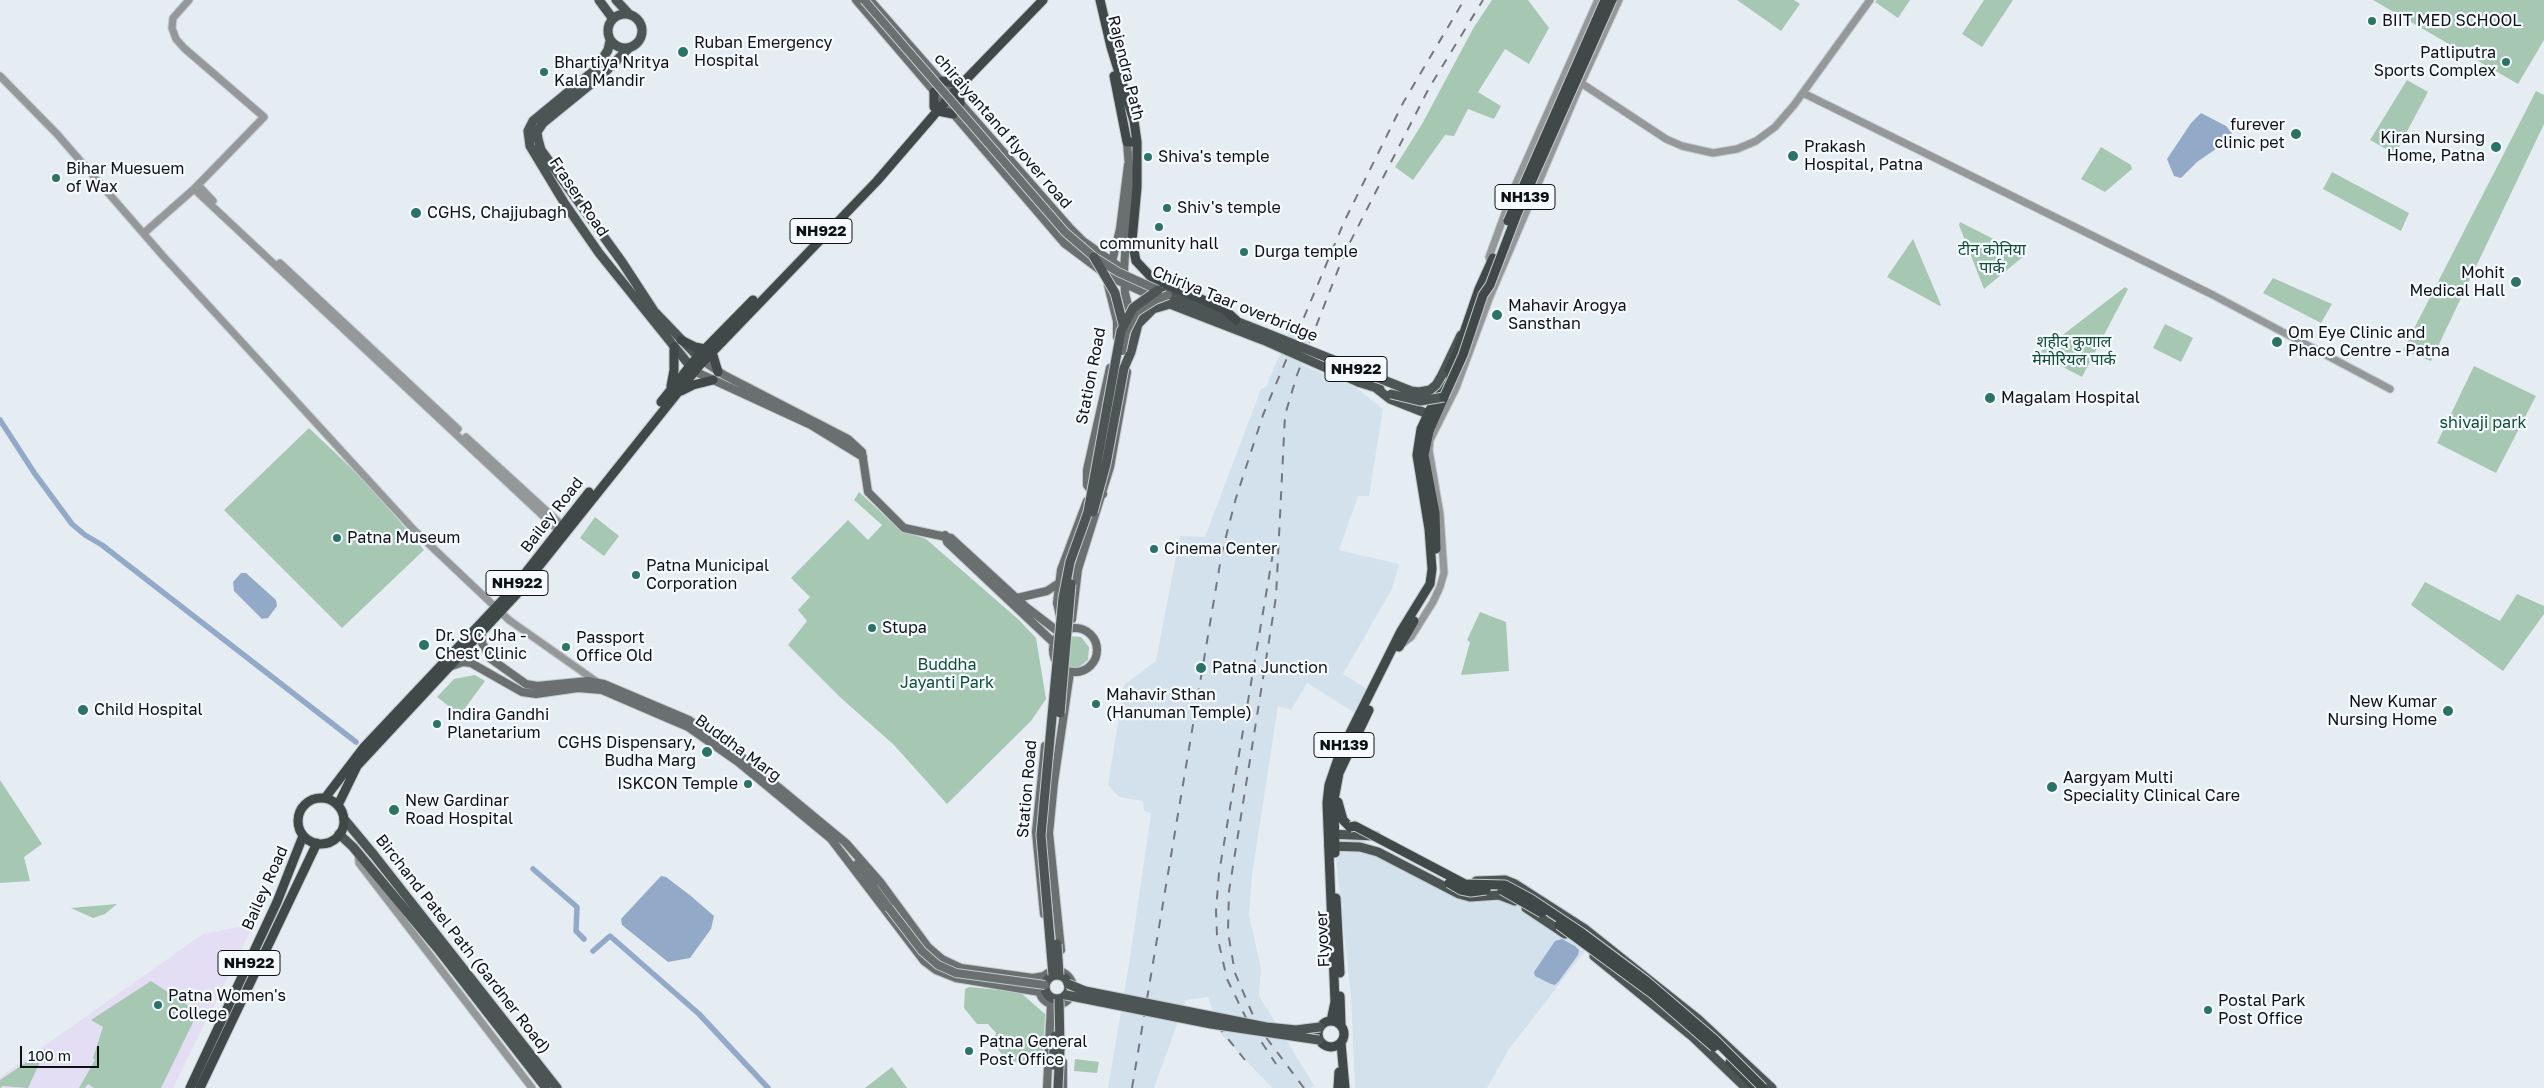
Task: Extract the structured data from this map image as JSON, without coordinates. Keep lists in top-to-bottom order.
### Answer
{
  "streets": {
    "highway": [
      "Rajendra Path",
      "NH139",
      "NH922",
      "Chiriya Taar overbridge",
      "Bailey Road",
      "Flyover"
    ],
    "main road": [
      "chiraiyantand flyover road",
      "Fraser Road",
      "Station Road",
      "Buddha Marg",
      "Birchand Patel Path (Gardner Road)"
    ]
  },
  "crossings": [
    ["Rajendra Path", "NH922"],
    ["chiraiyantand flyover road", "NH922"],
    ["chiraiyantand flyover road", "Station Road"],
    ["Fraser Road", "NH922"],
    ["Fraser Road", "Bailey Road"],
    ["NH139", "Chiriya Taar overbridge"],
    ["NH139", "Flyover"],
    ["NH922", "Chiriya Taar overbridge"],
    ["NH922", "Station Road"],
    ["NH922", "Bailey Road"],
    ["NH922", "Birchand Patel Path (Gardner Road)"],
    ["Bailey Road", "Buddha Marg"],
    ["Bailey Road", "Birchand Patel Path (Gardner Road)"]
  ],
  "parks": [
    "टीन कोनिया पार्क",
    "शहीद कुणाल मेमोरियल पार्क",
    "shivaji park",
    "Buddha Jayanti Park"
  ],
  "places": [
    "BIIT MED SCHOOL",
    "Ruban Emergency Hospital",
    "Patliputra Sports Complex",
    "Bhartiya Nritya Kala Mandir",
    "furever clinic pet",
    "Kiran Nursing Home, Patna",
    "Prakash Hospital, Patna",
    "Shiva's temple",
    "Bihar Muesuem of Wax",
    "Shiv's temple",
    "CGHS, Chajjubagh",
    "community hall",
    "Durga temple",
    "Mohit Medical Hall",
    "Mahavir Arogya Sansthan",
    "Om Eye Clinic and Phaco Centre - Patna",
    "Magalam Hospital",
    "Patna Museum",
    "Cinema Center",
    "Patna Municipal Corporation",
    "Stupa",
    "Dr. S C Jha - Chest Clinic",
    "Passport Office Old",
    "Patna Junction",
    "Mahavir Sthan (Hanuman Temple)",
    "Child Hospital",
    "New Kumar Nursing Home",
    "Indira Gandhi Planetarium",
    "CGHS Dispensary, Budha Marg",
    "ISKCON Temple",
    "Aargyam Multi Speciality Clinical Care",
    "New Gardinar Road Hospital",
    "Patna Women's College",
    "Postal Park Post Office",
    "Patna General Post Office"
  ],
  "scale_bar": "100 m"
}
